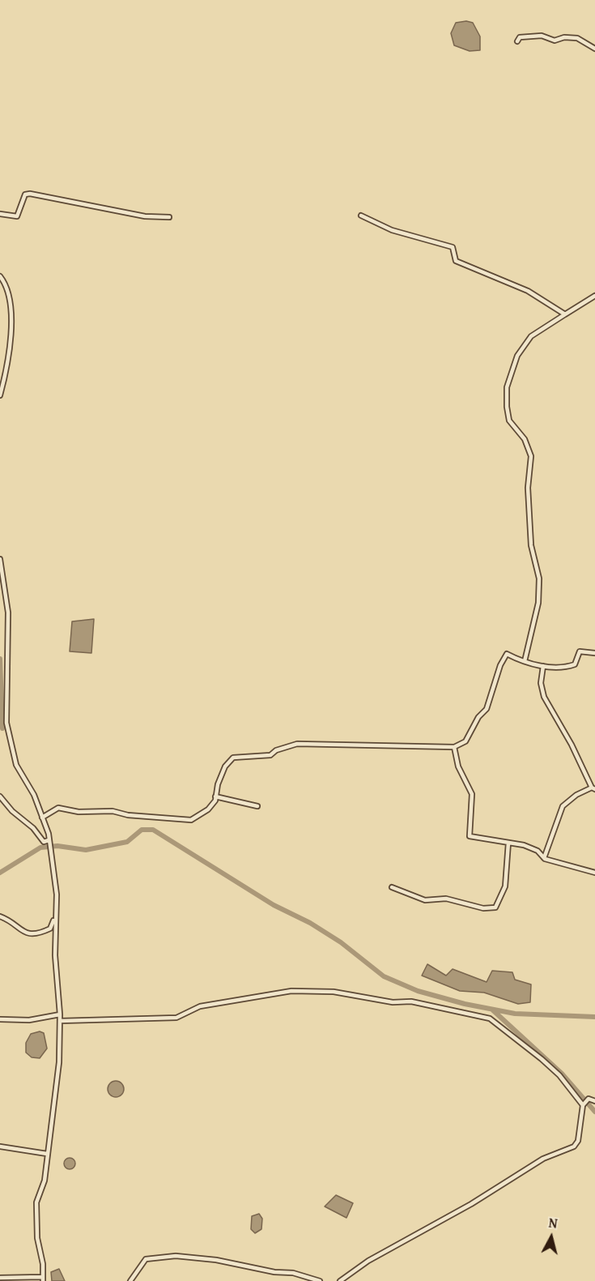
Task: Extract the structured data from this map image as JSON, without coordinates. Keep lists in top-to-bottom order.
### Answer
{
  "north": "top"
}
